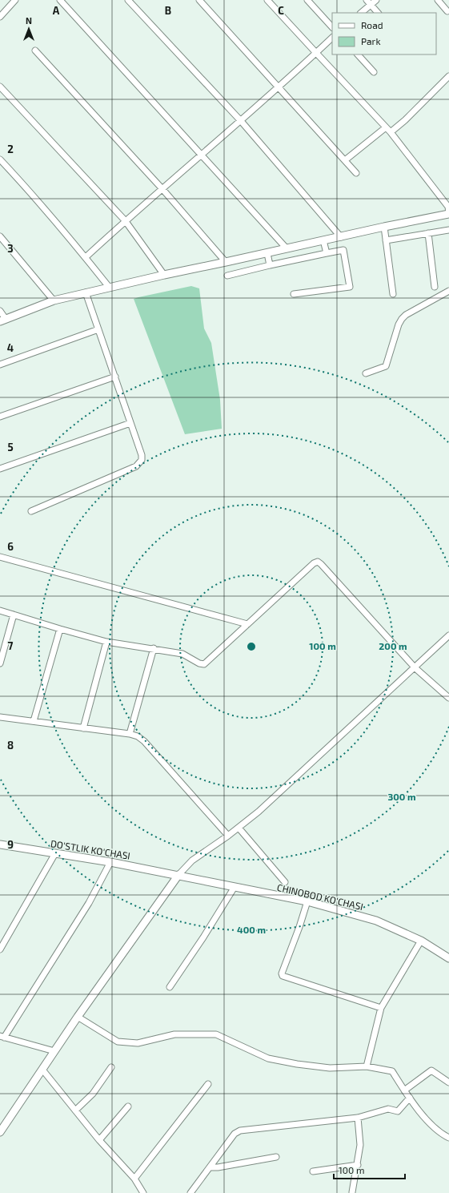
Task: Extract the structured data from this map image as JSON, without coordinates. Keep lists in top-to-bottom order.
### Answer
{
  "streets": {
    "street": ["DO'STLIK KO'CHASI", "CHINOBOD KO'CHASI"]
  },
  "crossings": [
    ["DO'STLIK KO'CHASI", "CHINOBOD KO'CHASI"]
  ],
  "legend": ["Road", "Park"],
  "scale_bar": "100 m",
  "north": "top",
  "grid": {
    "columns": ["A", "B", "C"],
    "rows": [
      "2",
      "3",
      "4",
      "5",
      "6",
      "7",
      "8",
      "9"
    ]
  },
  "rings": [
    "100 m",
    "200 m",
    "300 m",
    "400 m"
  ]
}
